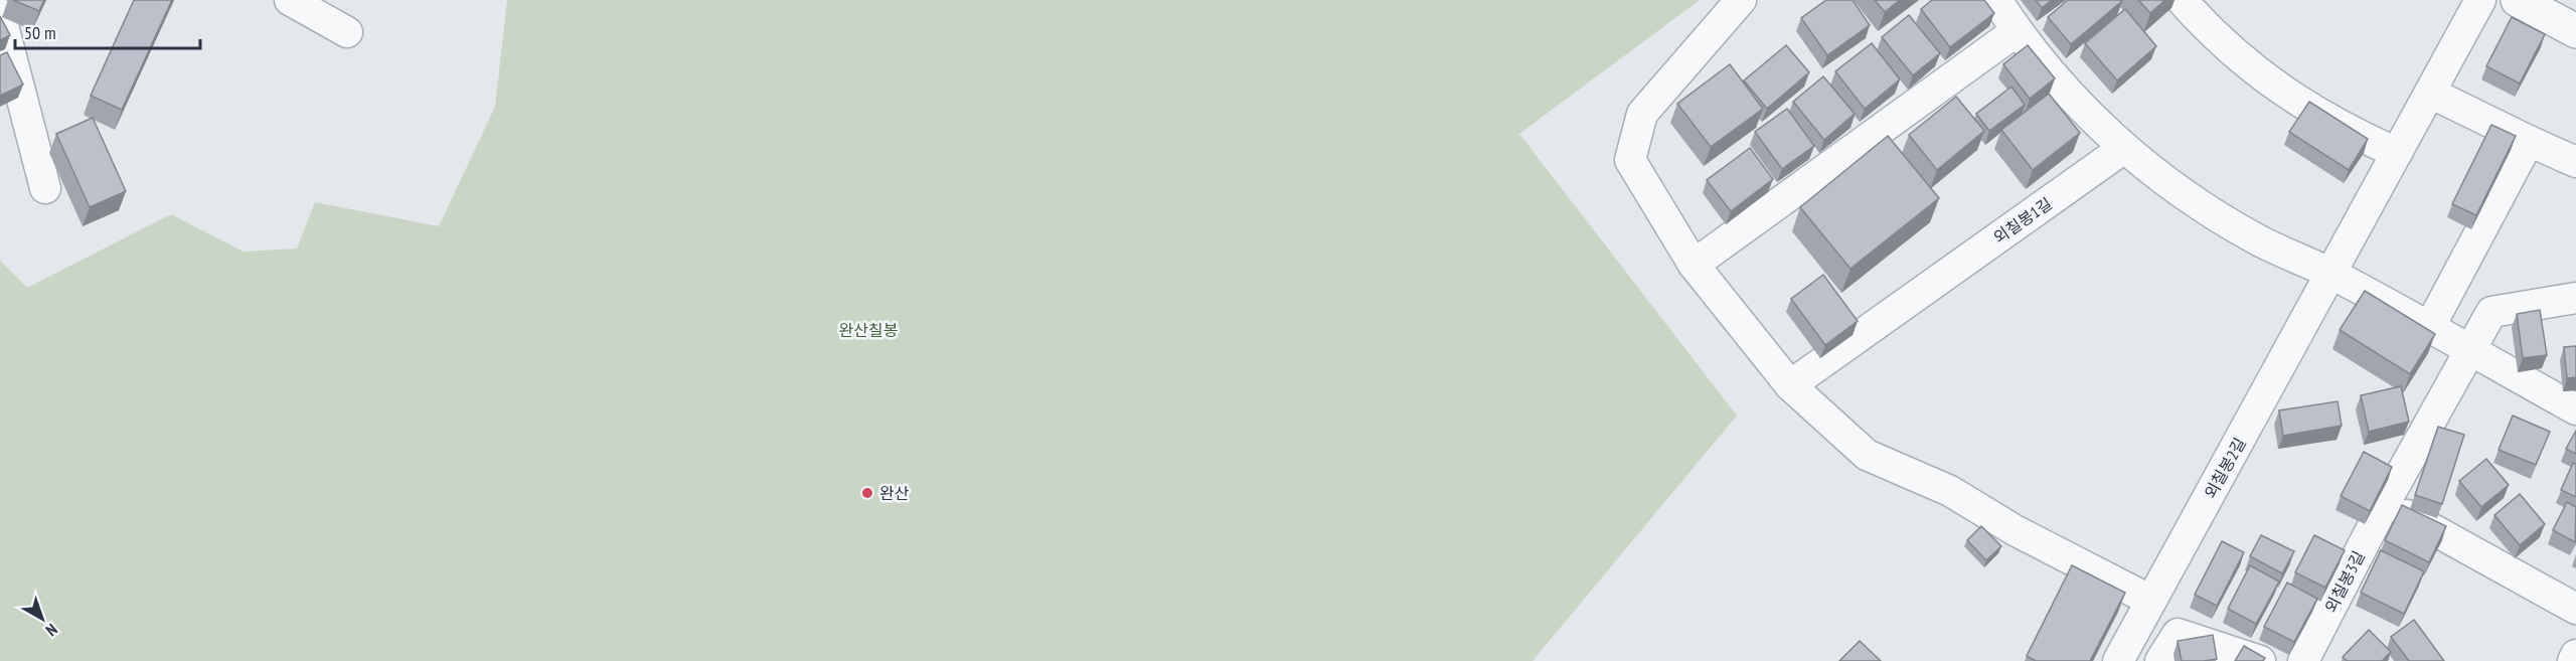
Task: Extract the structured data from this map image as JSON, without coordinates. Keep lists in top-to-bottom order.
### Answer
{
  "streets": {
    "street": ["외칠봉1길", "외칠봉2길", "외칠봉3길"]
  },
  "parks": ["완산칠봉"],
  "places": ["완산"],
  "scale_bar": "50 m",
  "north": "bottom right"
}
